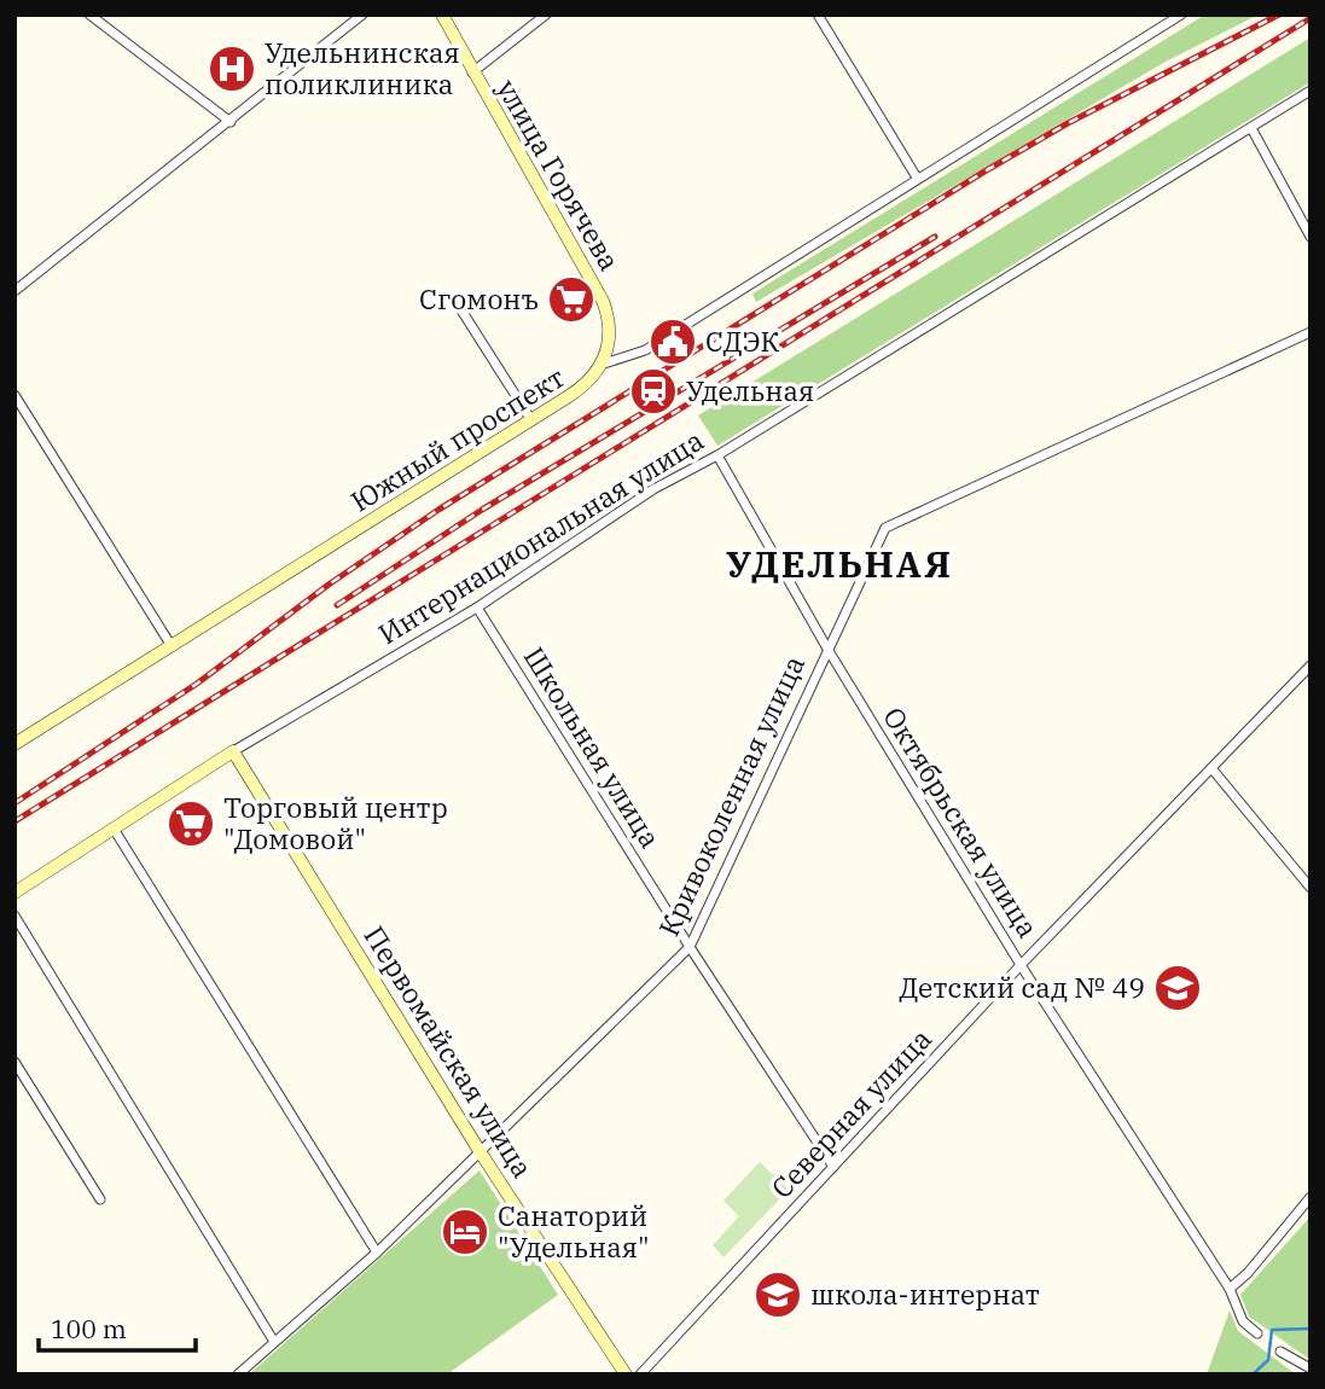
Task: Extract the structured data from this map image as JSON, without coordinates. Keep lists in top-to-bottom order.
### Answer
{
  "streets": {
    "main road": [
      "улица Горячева",
      "Южный проспект",
      "Интернациональная улица",
      "Первомайская улица"
    ],
    "street": [
      "Школьная улица",
      "Кривоколенная улица",
      "Октябрьская улица",
      "Северная улица"
    ]
  },
  "crossings": [
    ["улица Горячева", "Южный проспект"],
    ["Интернациональная улица", "Школьная улица"],
    ["Интернациональная улица", "Октябрьская улица"],
    ["Интернациональная улица", "Первомайская улица"],
    ["Школьная улица", "Кривоколенная улица"],
    ["Школьная улица", "Северная улица"],
    ["Кривоколенная улица", "Октябрьская улица"],
    ["Кривоколенная улица", "Первомайская улица"],
    ["Октябрьская улица", "Северная улица"]
  ],
  "districts": ["УДЕЛЬНАЯ"],
  "places": {
    "hospital": ["Удельнинская поликлиника"],
    "supermarket": ["Сгомонъ", "Торговый центр \"Домовой\""],
    "public building": ["СДЭК"],
    "station": ["Удельная"],
    "school or university": ["Детский сад № 49", "школа-интернат"],
    "hotel": ["Санаторий \"Удельная\""]
  },
  "scale_bar": "100 m"
}
